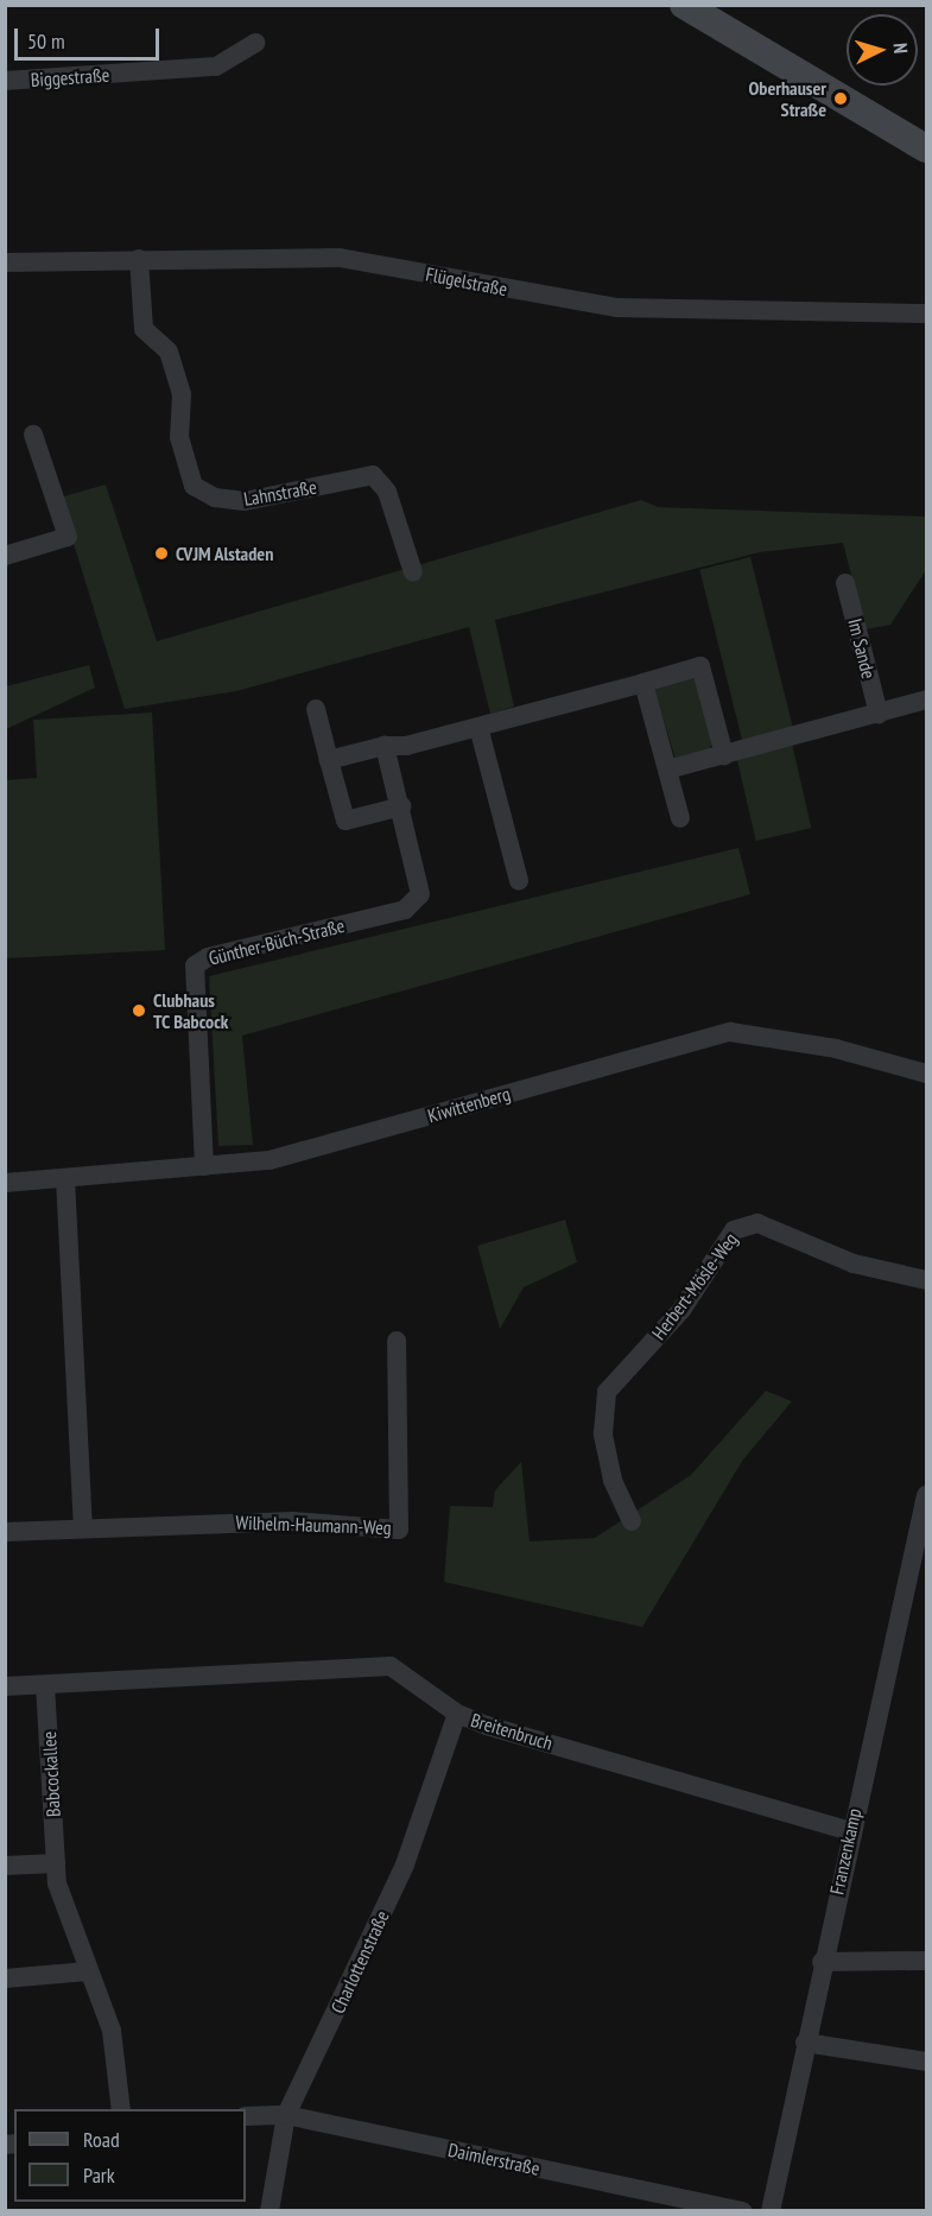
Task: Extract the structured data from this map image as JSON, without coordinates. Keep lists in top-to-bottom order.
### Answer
{
  "streets": {
    "street": [
      "Biggestraße",
      "Flügelstraße",
      "Lahnstraße",
      "Im Sande",
      "Günther-Büch-Straße",
      "Kiwittenberg",
      "Herbert-Mösle-Weg",
      "Wilhelm-Haumann-Weg",
      "Breitenbruch",
      "Babcockallee",
      "Franzenkamp",
      "Charlottenstraße",
      "Daimlerstraße"
    ]
  },
  "crossings": [
    ["Flügelstraße", "Lahnstraße"],
    ["Günther-Büch-Straße", "Kiwittenberg"],
    ["Breitenbruch", "Babcockallee"],
    ["Breitenbruch", "Franzenkamp"],
    ["Breitenbruch", "Charlottenstraße"],
    ["Charlottenstraße", "Daimlerstraße"]
  ],
  "places": ["Oberhauser Straße", "CVJM Alstaden", "Clubhaus TC Babcock"],
  "legend": ["Road", "Park"],
  "scale_bar": "50 m",
  "north": "right"
}
